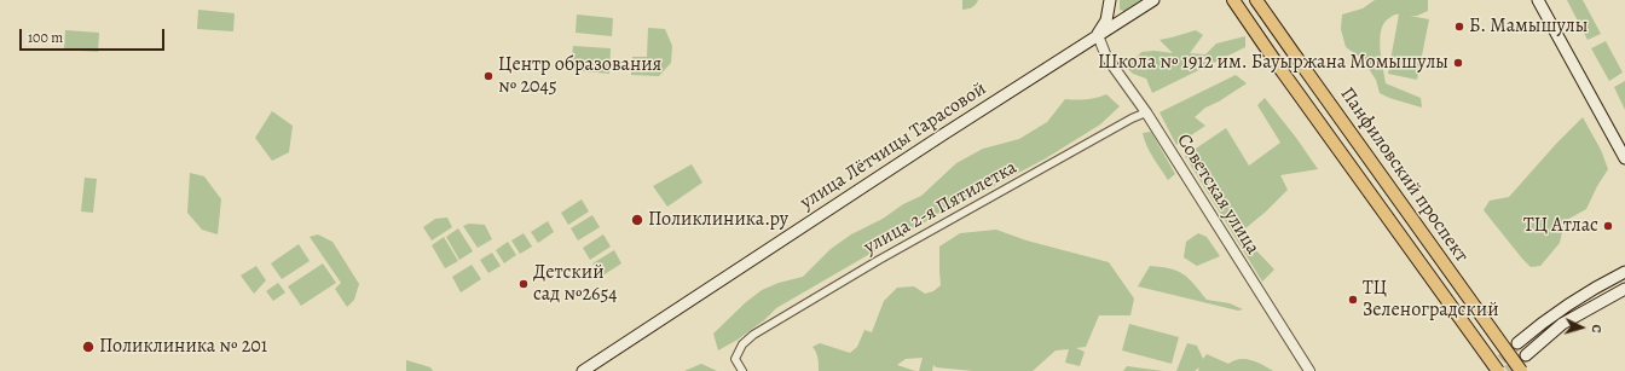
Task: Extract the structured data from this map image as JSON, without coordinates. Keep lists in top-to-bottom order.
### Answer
{
  "streets": {
    "main road": ["улица Лётчицы Тарасовой", "Панфиловский проспект"],
    "street": ["Советская улица", "улица 2-я Пятилетка"]
  },
  "crossings": [
    ["улица Лётчицы Тарасовой", "Советская улица"],
    ["Советская улица", "улица 2-я Пятилетка"]
  ],
  "places": [
    "Б. Мамышулы",
    "Школа № 1912 им. Бауыржана Момышулы",
    "Центр образования № 2045",
    "Поликлиника.ру",
    "ТЦ Атлас",
    "Детский сад №2654",
    "ТЦ Зеленоградский",
    "Поликлиника № 201"
  ],
  "scale_bar": "100 m",
  "north": "right"
}
